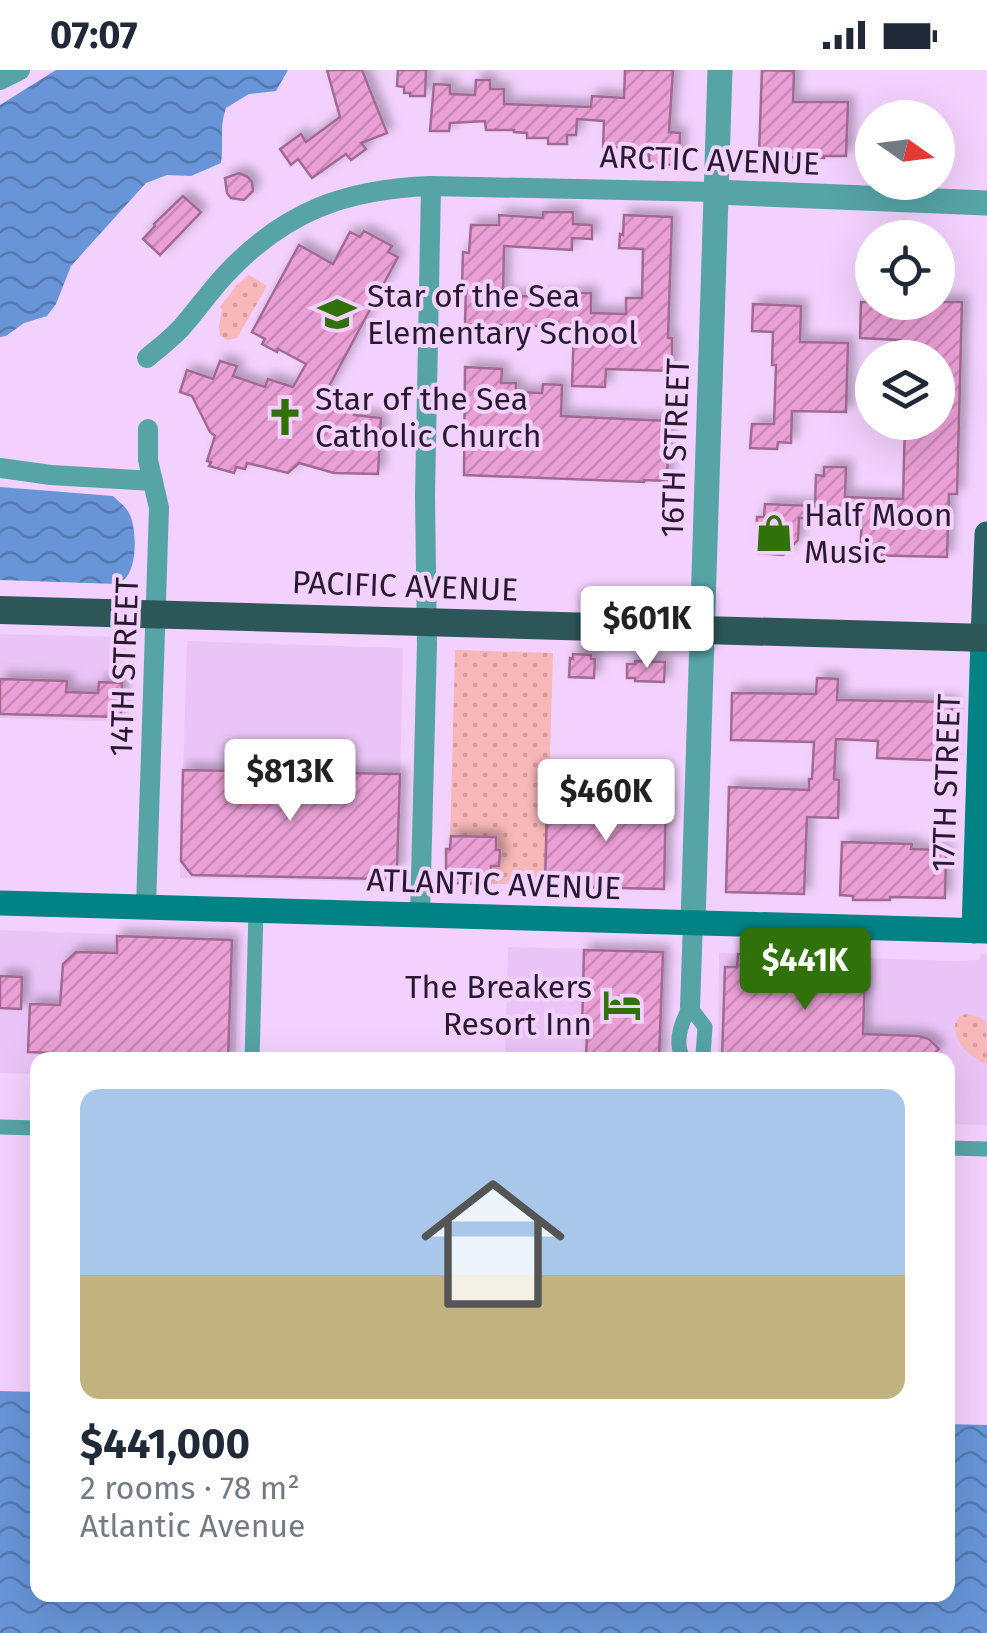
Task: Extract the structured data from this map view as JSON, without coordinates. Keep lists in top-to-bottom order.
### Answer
{
  "streets": {
    "highway": ["PACIFIC AVENUE"],
    "main road": ["17TH STREET", "ATLANTIC AVENUE"],
    "street": ["ARCTIC AVENUE", "16TH STREET", "14TH STREET"]
  },
  "crossings": [
    ["ARCTIC AVENUE", "16TH STREET"],
    ["16TH STREET", "PACIFIC AVENUE"],
    ["16TH STREET", "ATLANTIC AVENUE"],
    ["PACIFIC AVENUE", "14TH STREET"],
    ["PACIFIC AVENUE", "17TH STREET"],
    ["14TH STREET", "ATLANTIC AVENUE"],
    ["17TH STREET", "ATLANTIC AVENUE"]
  ],
  "places": {
    "school or university": ["Star of the Sea Elementary School"],
    "church": ["Star of the Sea Catholic Church"],
    "shop": ["Half Moon Music"],
    "hotel": ["The Breakers Resort Inn"]
  },
  "north": "right",
  "page": {
    "status": "07:07",
    "price": [
      "$601K",
      "$813K",
      "$460K",
      "$441K"
    ],
    "list": [
      {
        "name": "$441,000",
        "note": "2 rooms · 78 m² · Atlantic Avenue"
      }
    ]
  }
}
